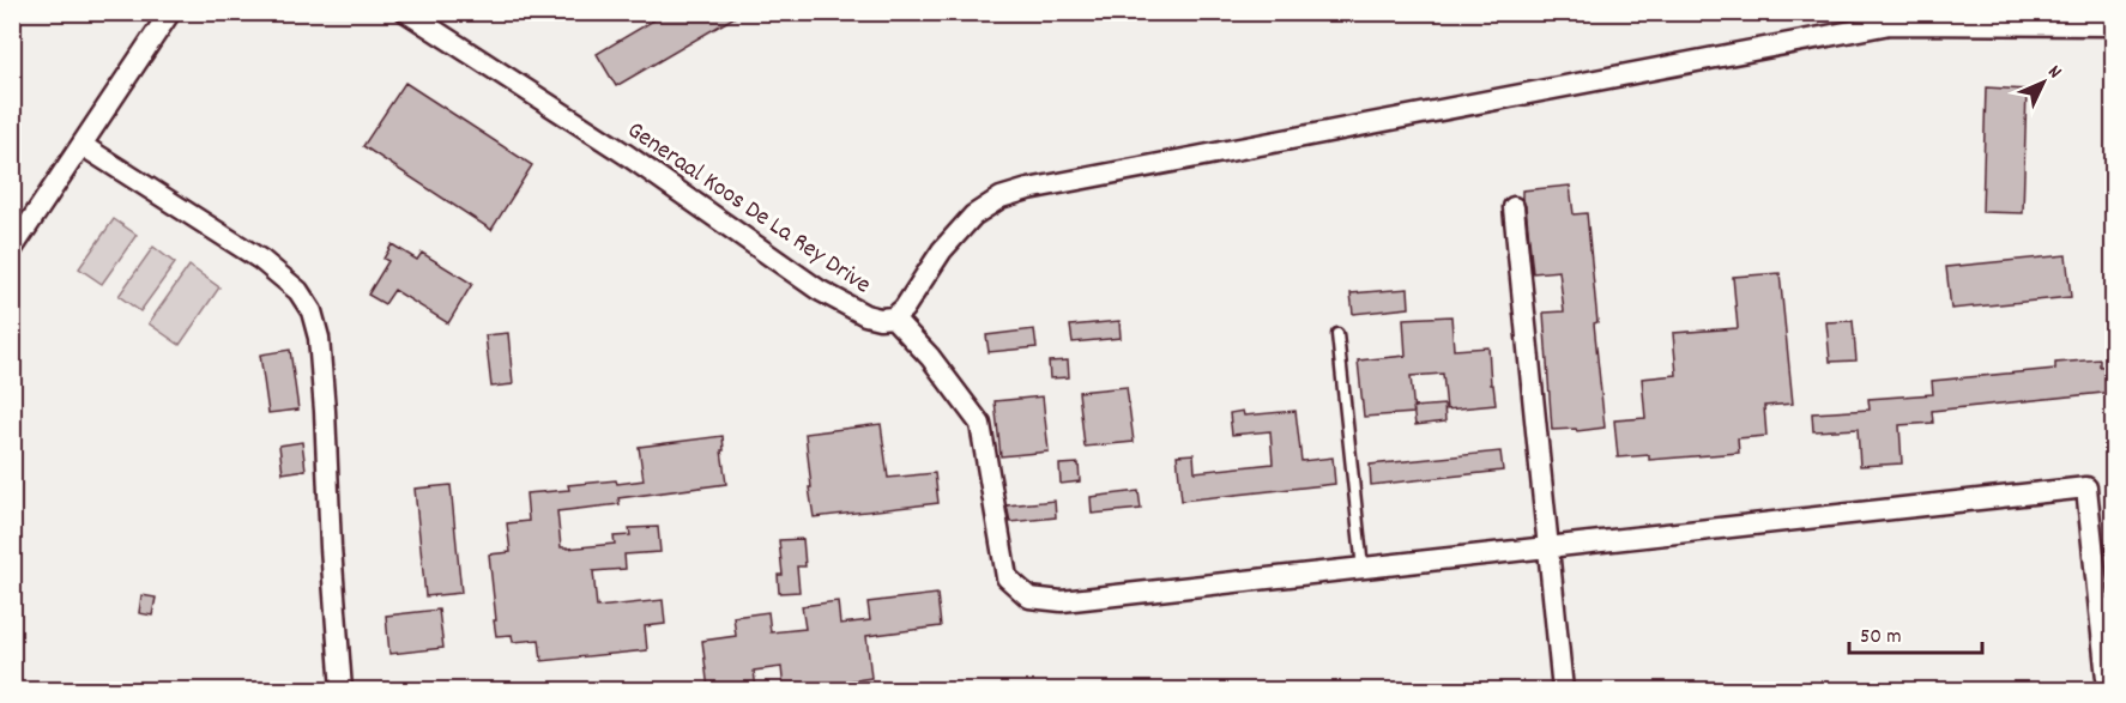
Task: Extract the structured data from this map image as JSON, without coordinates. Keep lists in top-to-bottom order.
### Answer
{
  "streets": {
    "street": ["Generaal Koos De La Rey Drive"]
  },
  "scale_bar": "50 m",
  "north": "top right"
}
